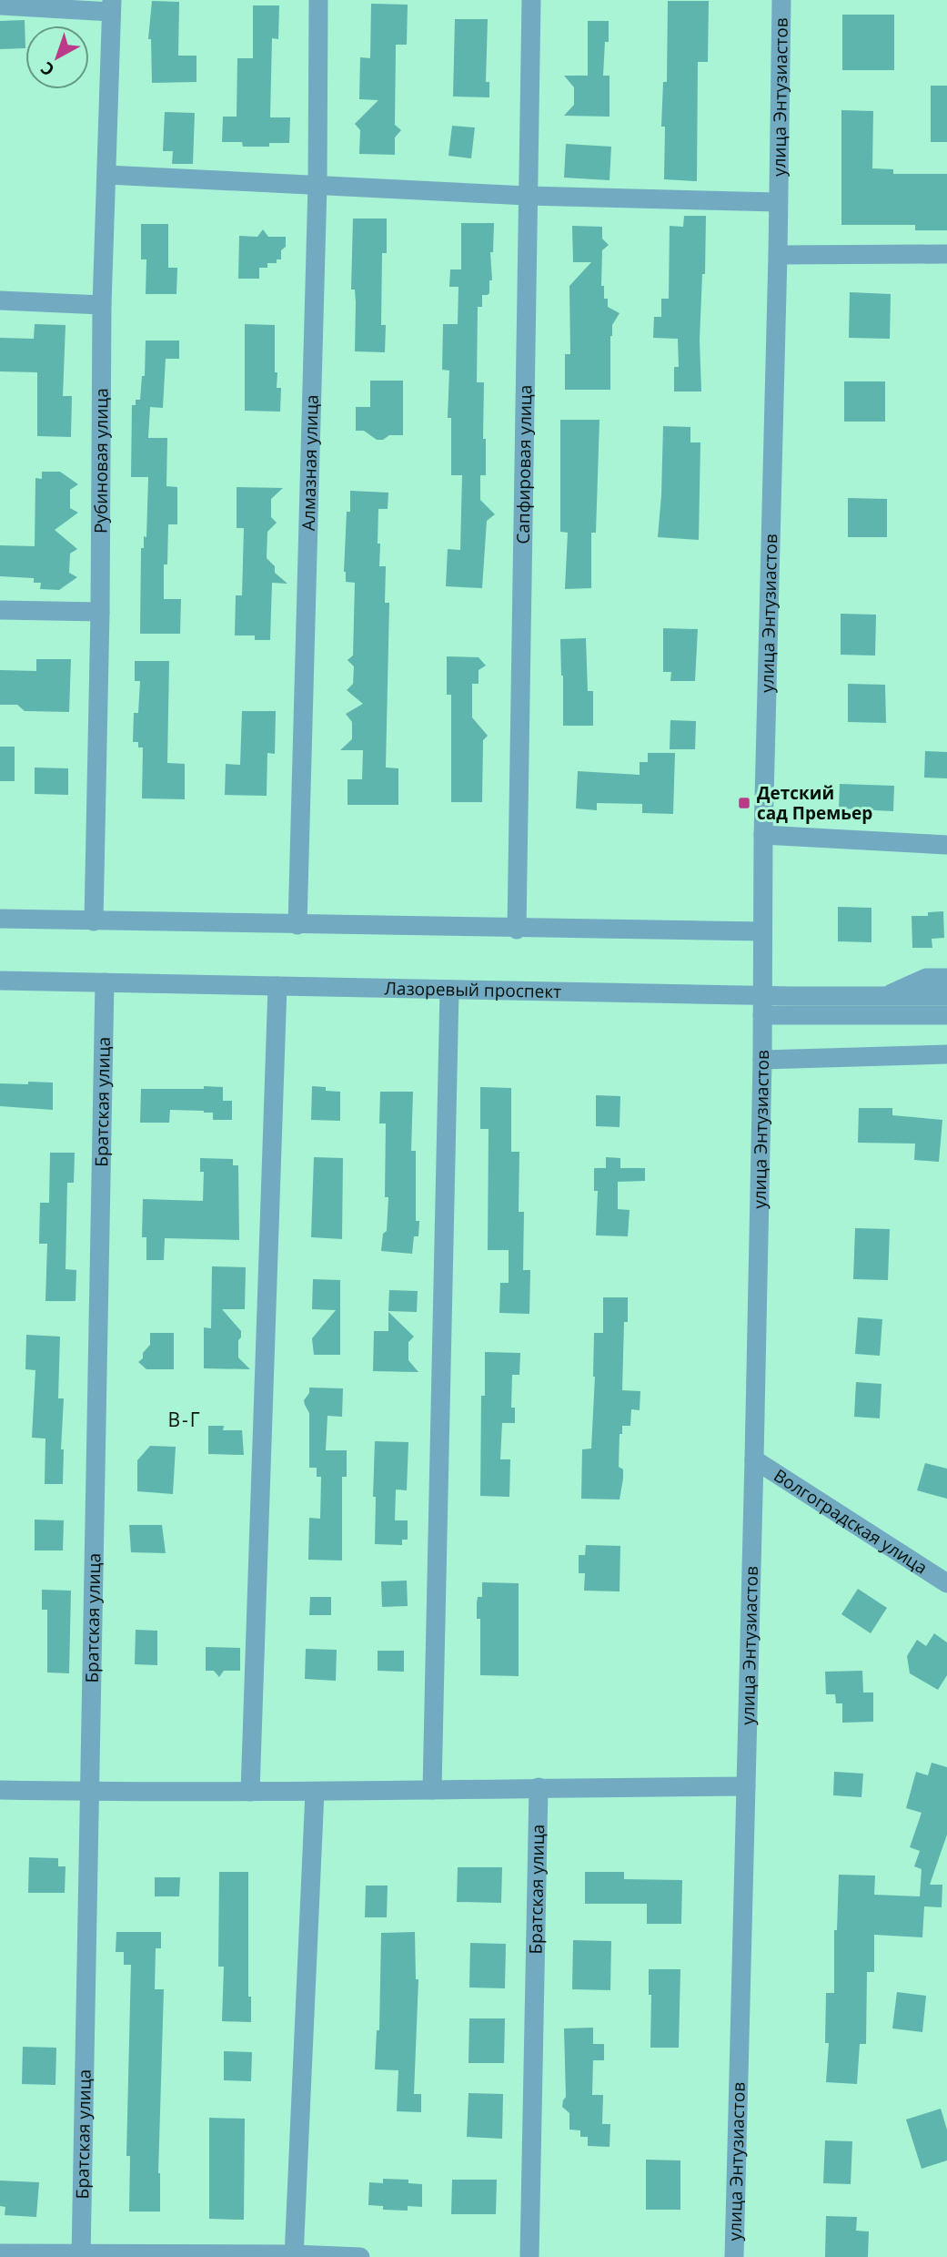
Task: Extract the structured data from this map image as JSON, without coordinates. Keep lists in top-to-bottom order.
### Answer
{
  "streets": {
    "street": [
      "улица Энтузиастов",
      "Рубиновая улица",
      "Алмазная улица",
      "Сапфировая улица",
      "Лазоревый проспект",
      "Братская улица",
      "Волгоградская улица"
    ]
  },
  "crossings": [
    ["улица Энтузиастов", "Лазоревый проспект"],
    ["улица Энтузиастов", "Волгоградская улица"],
    ["Лазоревый проспект", "Братская улица"]
  ],
  "districts": ["В-Г"],
  "places": {
    "transit": ["Детский сад Премьер"]
  },
  "north": "bottom left"
}
